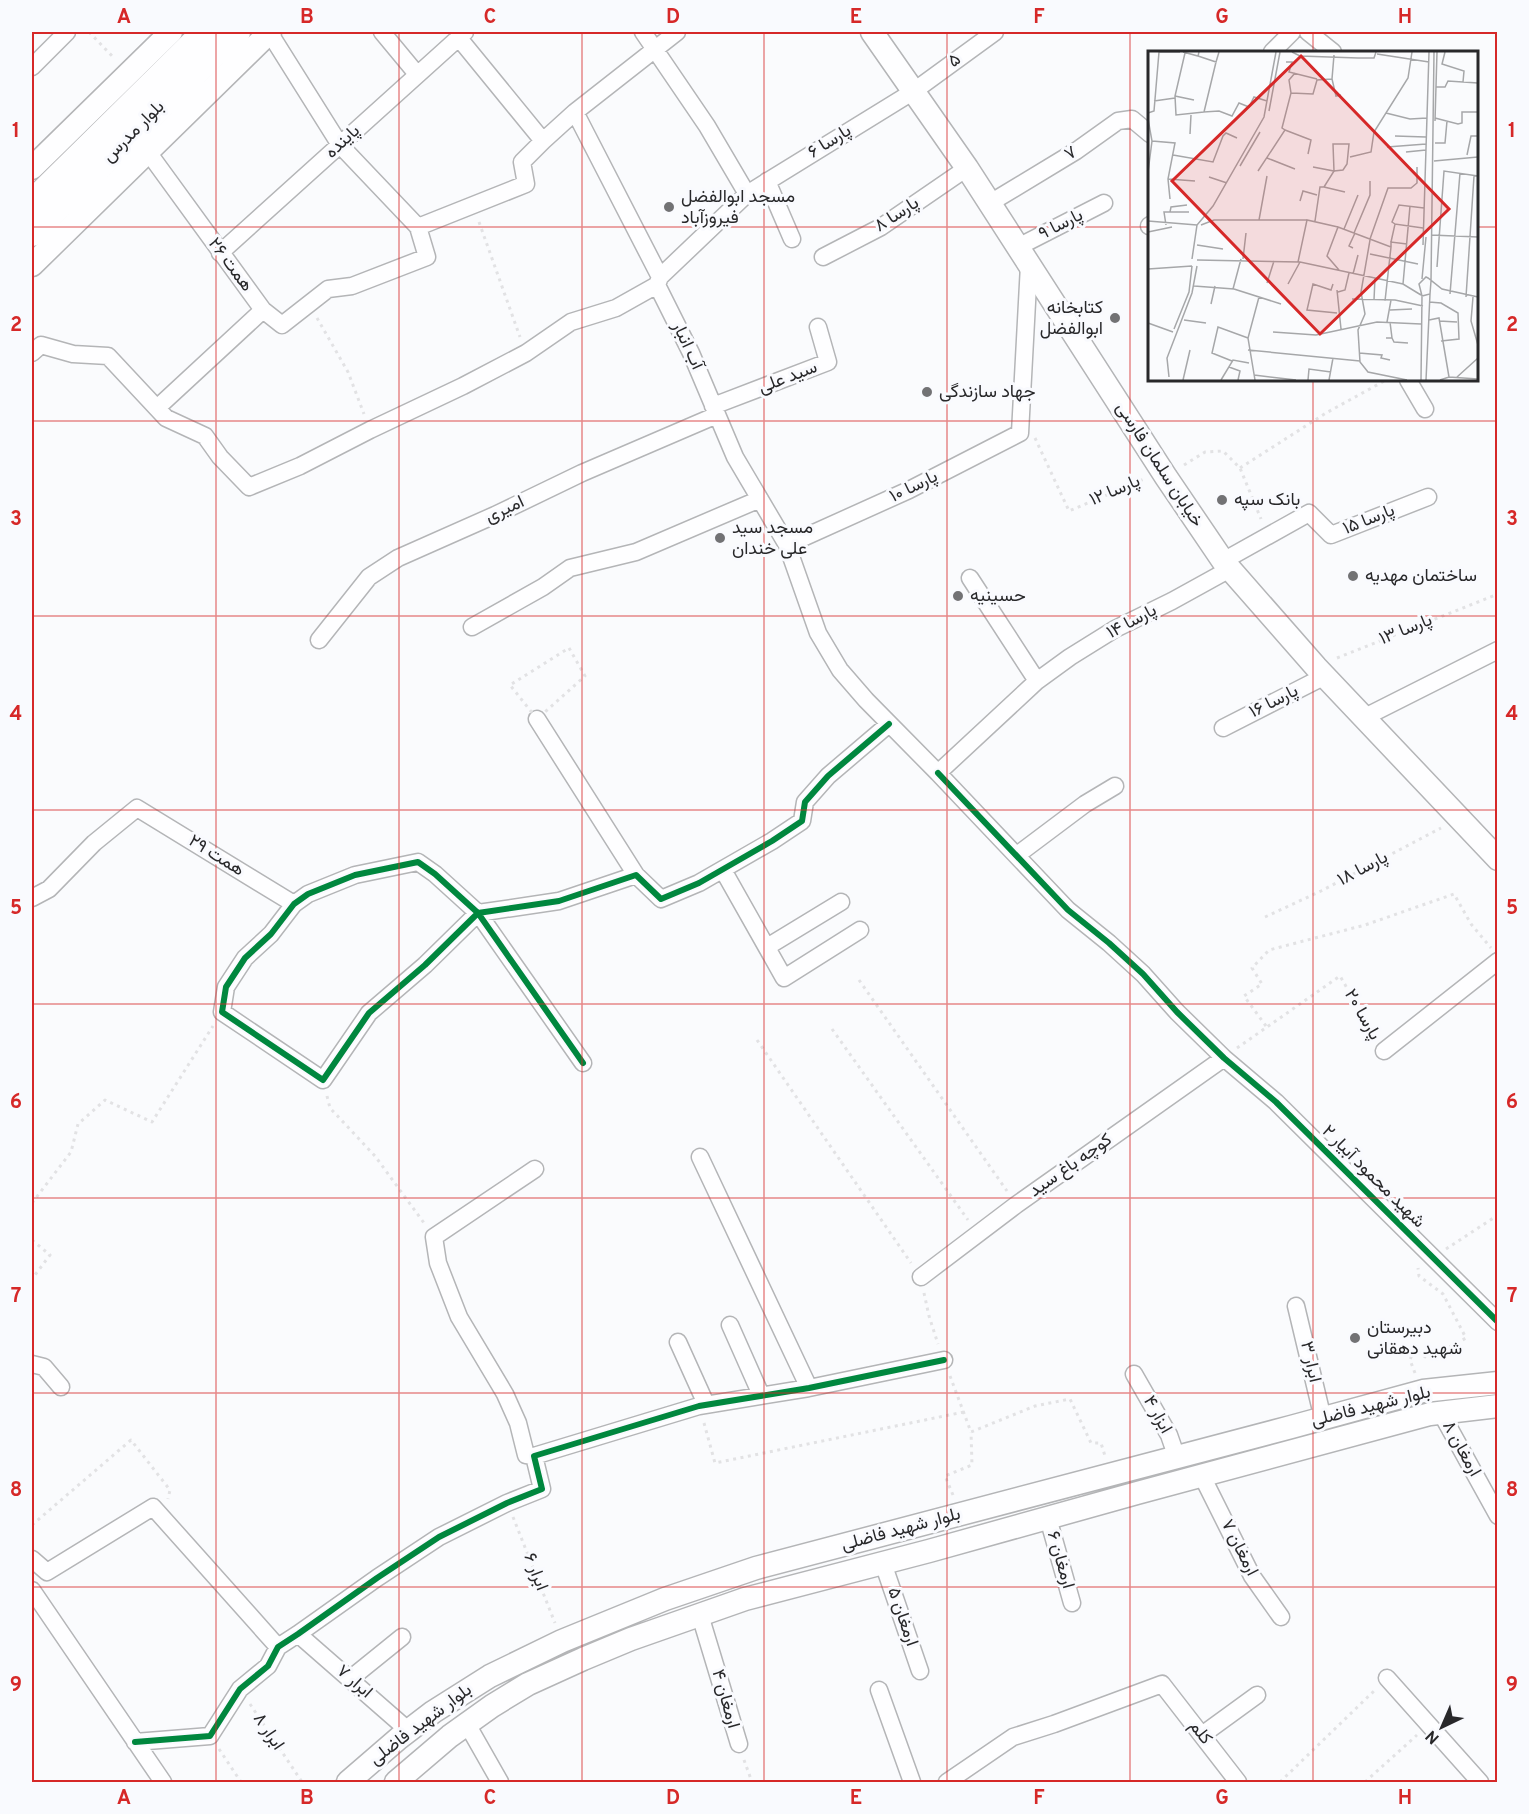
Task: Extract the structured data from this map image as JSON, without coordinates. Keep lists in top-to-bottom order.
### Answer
{
  "streets": {
    "main road": ["بلوار مدرس", "خیابان سلمان فارسی", "بلوار شهید فاضلی"],
    "street": [
      "۵",
      "پاینده",
      "پارسا ۶",
      "۷",
      "پارسا ۸",
      "پارسا ۹",
      "همت ۲۶",
      "آب انبار",
      "سید علی",
      "پارسا ۱۰",
      "امیری",
      "پارسا ۱۵",
      "پارسا ۱۴",
      "پارسا ۱۶",
      "همت ۲۹",
      "پارسا ۲۰",
      "کوچه باغ سید",
      "شهید محمود آبیار ۲",
      "ابرار ۳",
      "ابزار ۴",
      "ارمغان ۸",
      "ارمغان ۷",
      "ارمغان ۶",
      "ارمغان ۵",
      "ابرار ۷",
      "ارمغان ۴",
      "کلم"
    ],
    "path": [
      "پارسا ۱۲",
      "پارسا ۱۳",
      "پارسا ۱۸",
      "ابرار ۶",
      "ابرار ۸"
    ]
  },
  "crossings": [
    ["۵", "پارسا ۶"],
    ["۵", "خیابان سلمان فارسی"],
    ["پاینده", "همت ۲۶"],
    ["پارسا ۶", "آب انبار"],
    ["پارسا ۶", "خیابان سلمان فارسی"],
    ["۷", "خیابان سلمان فارسی"],
    ["پارسا ۸", "خیابان سلمان فارسی"],
    ["پارسا ۹", "خیابان سلمان فارسی"],
    ["پارسا ۹", "پارسا ۱۰"],
    ["آب انبار", "سید علی"],
    ["آب انبار", "امیری"],
    ["سید علی", "امیری"],
    ["خیابان سلمان فارسی", "پارسا ۱۰"],
    ["خیابان سلمان فارسی", "پارسا ۱۲"],
    ["خیابان سلمان فارسی", "پارسا ۱۵"],
    ["خیابان سلمان فارسی", "پارسا ۱۴"],
    ["خیابان سلمان فارسی", "پارسا ۱۳"],
    ["خیابان سلمان فارسی", "پارسا ۱۶"],
    ["خیابان سلمان فارسی", "پارسا ۱۸"],
    ["پارسا ۱۰", "پارسا ۱۲"],
    ["پارسا ۱۰", "شهید محمود آبیار ۲"],
    ["پارسا ۱۵", "پارسا ۱۴"],
    ["پارسا ۱۴", "شهید محمود آبیار ۲"],
    ["پارسا ۱۳", "پارسا ۱۶"],
    ["پارسا ۲۰", "کوچه باغ سید"],
    ["پارسا ۲۰", "شهید محمود آبیار ۲"],
    ["کوچه باغ سید", "شهید محمود آبیار ۲"],
    ["ابرار ۳", "بلوار شهید فاضلی"],
    ["بلوار شهید فاضلی", "ابزار ۴"],
    ["بلوار شهید فاضلی", "ارمغان ۸"],
    ["بلوار شهید فاضلی", "ارمغان ۷"],
    ["بلوار شهید فاضلی", "ارمغان ۶"],
    ["بلوار شهید فاضلی", "ابرار ۶"],
    ["بلوار شهید فاضلی", "ارمغان ۵"],
    ["بلوار شهید فاضلی", "ابرار ۷"],
    ["بلوار شهید فاضلی", "ارمغان ۴"]
  ],
  "places": [
    "مسجد ابوالفضل فیروزآباد",
    "کتابخانه ابوالفضل",
    "جهاد سازندگی",
    "بانک سپه",
    "مسجد سید علی خندان",
    "ساختمان مهدیه",
    "حسینیه",
    "دبیرستان شهید دهقانی"
  ],
  "north": "bottom left",
  "grid": {
    "columns": [
      "A",
      "B",
      "C",
      "D",
      "E",
      "F",
      "G",
      "H"
    ],
    "rows": [
      "1",
      "2",
      "3",
      "4",
      "5",
      "6",
      "7",
      "8",
      "9"
    ]
  }
}
